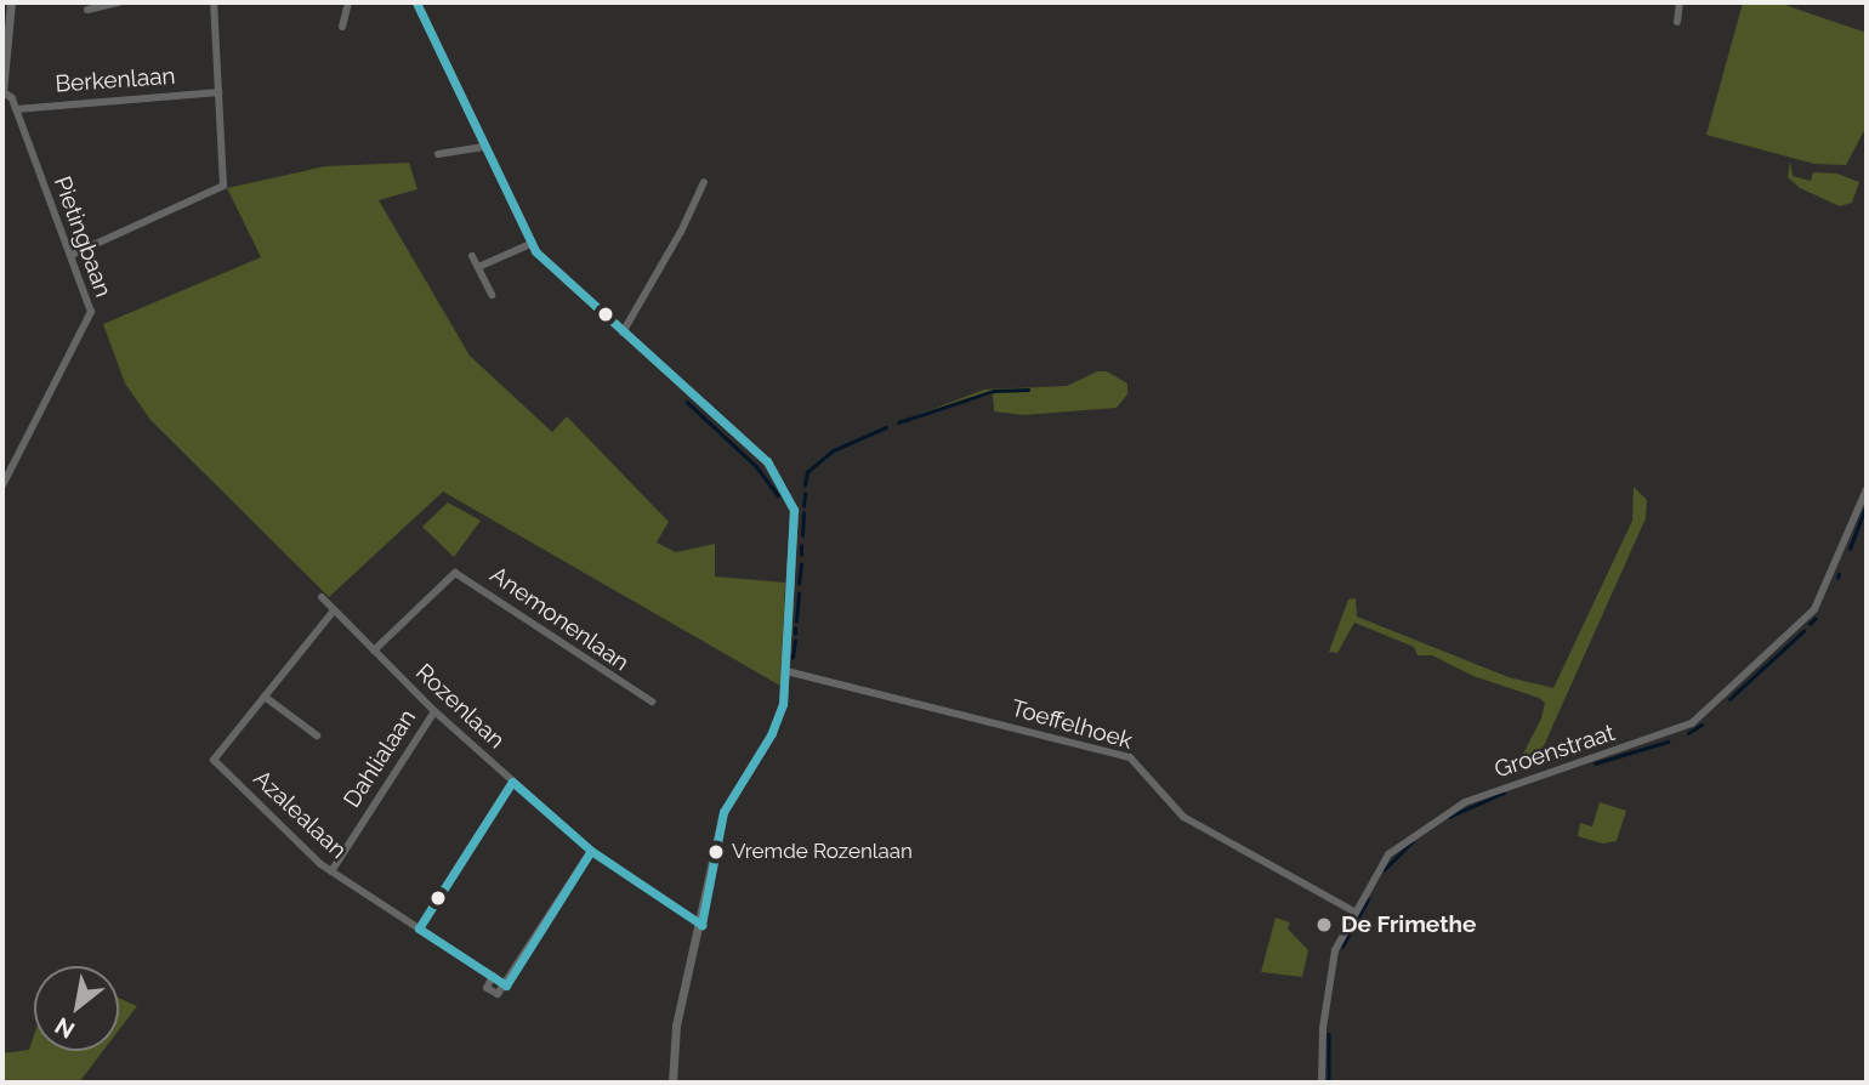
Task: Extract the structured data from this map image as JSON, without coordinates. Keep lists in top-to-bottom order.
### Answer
{
  "streets": {
    "street": [
      "Berkenlaan",
      "Pietingbaan",
      "Anemonenlaan",
      "Rozenlaan",
      "Toeffelhoek",
      "Groenstraat",
      "Dahlialaan",
      "Azalealaan"
    ]
  },
  "crossings": [
    ["Berkenlaan", "Pietingbaan"],
    ["Anemonenlaan", "Rozenlaan"],
    ["Rozenlaan", "Dahlialaan"],
    ["Rozenlaan", "Azalealaan"],
    ["Toeffelhoek", "Groenstraat"],
    ["Dahlialaan", "Azalealaan"]
  ],
  "places": ["Vremde Rozenlaan", "De Frimethe"],
  "north": "bottom left"
}
